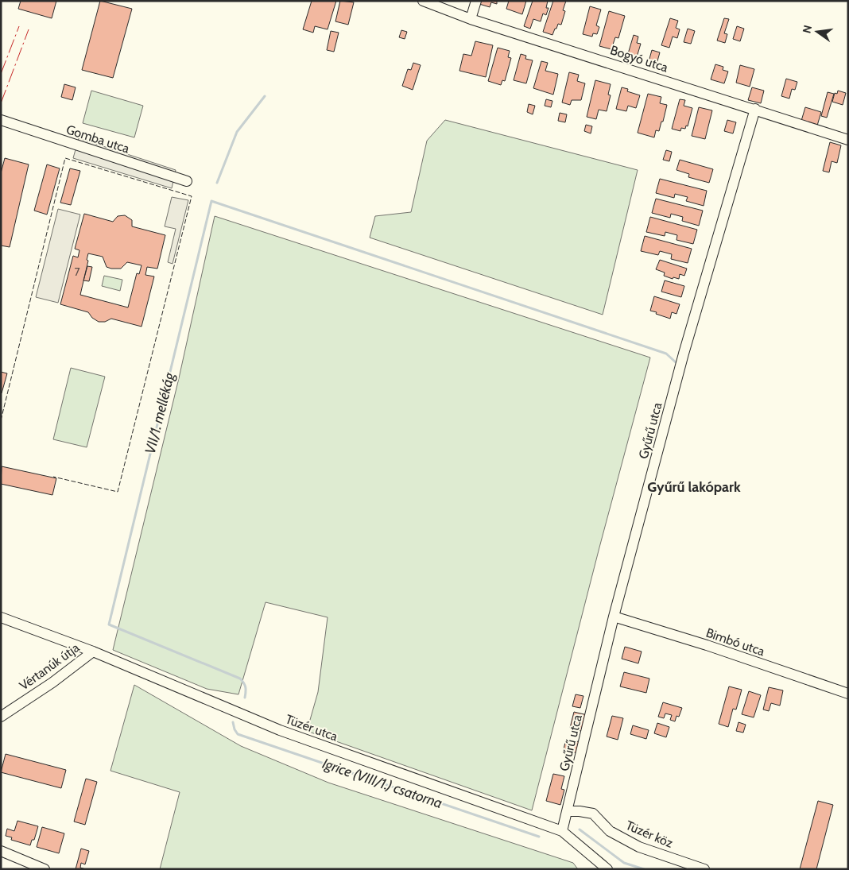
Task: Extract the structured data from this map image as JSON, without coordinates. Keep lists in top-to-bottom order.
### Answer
{
  "streets": {
    "street": [
      "Bogyó utca",
      "Gomba utca",
      "Gyűrű utca",
      "Bimbó utca",
      "Vértanúk útja",
      "Tüzér utca",
      "Tüzér köz"
    ]
  },
  "crossings": [
    ["Bogyó utca", "Gyűrű utca"],
    ["Gyűrű utca", "Bimbó utca"],
    ["Gyűrű utca", "Tüzér utca"],
    ["Gyűrű utca", "Tüzér köz"],
    ["Vértanúk útja", "Tüzér utca"]
  ],
  "districts": ["Gyűrű lakópark"],
  "water": ["VII/1. mellékág", "Igrice (VIII/1.) csatorna"],
  "house_numbers": ["7"],
  "north": "left"
}
